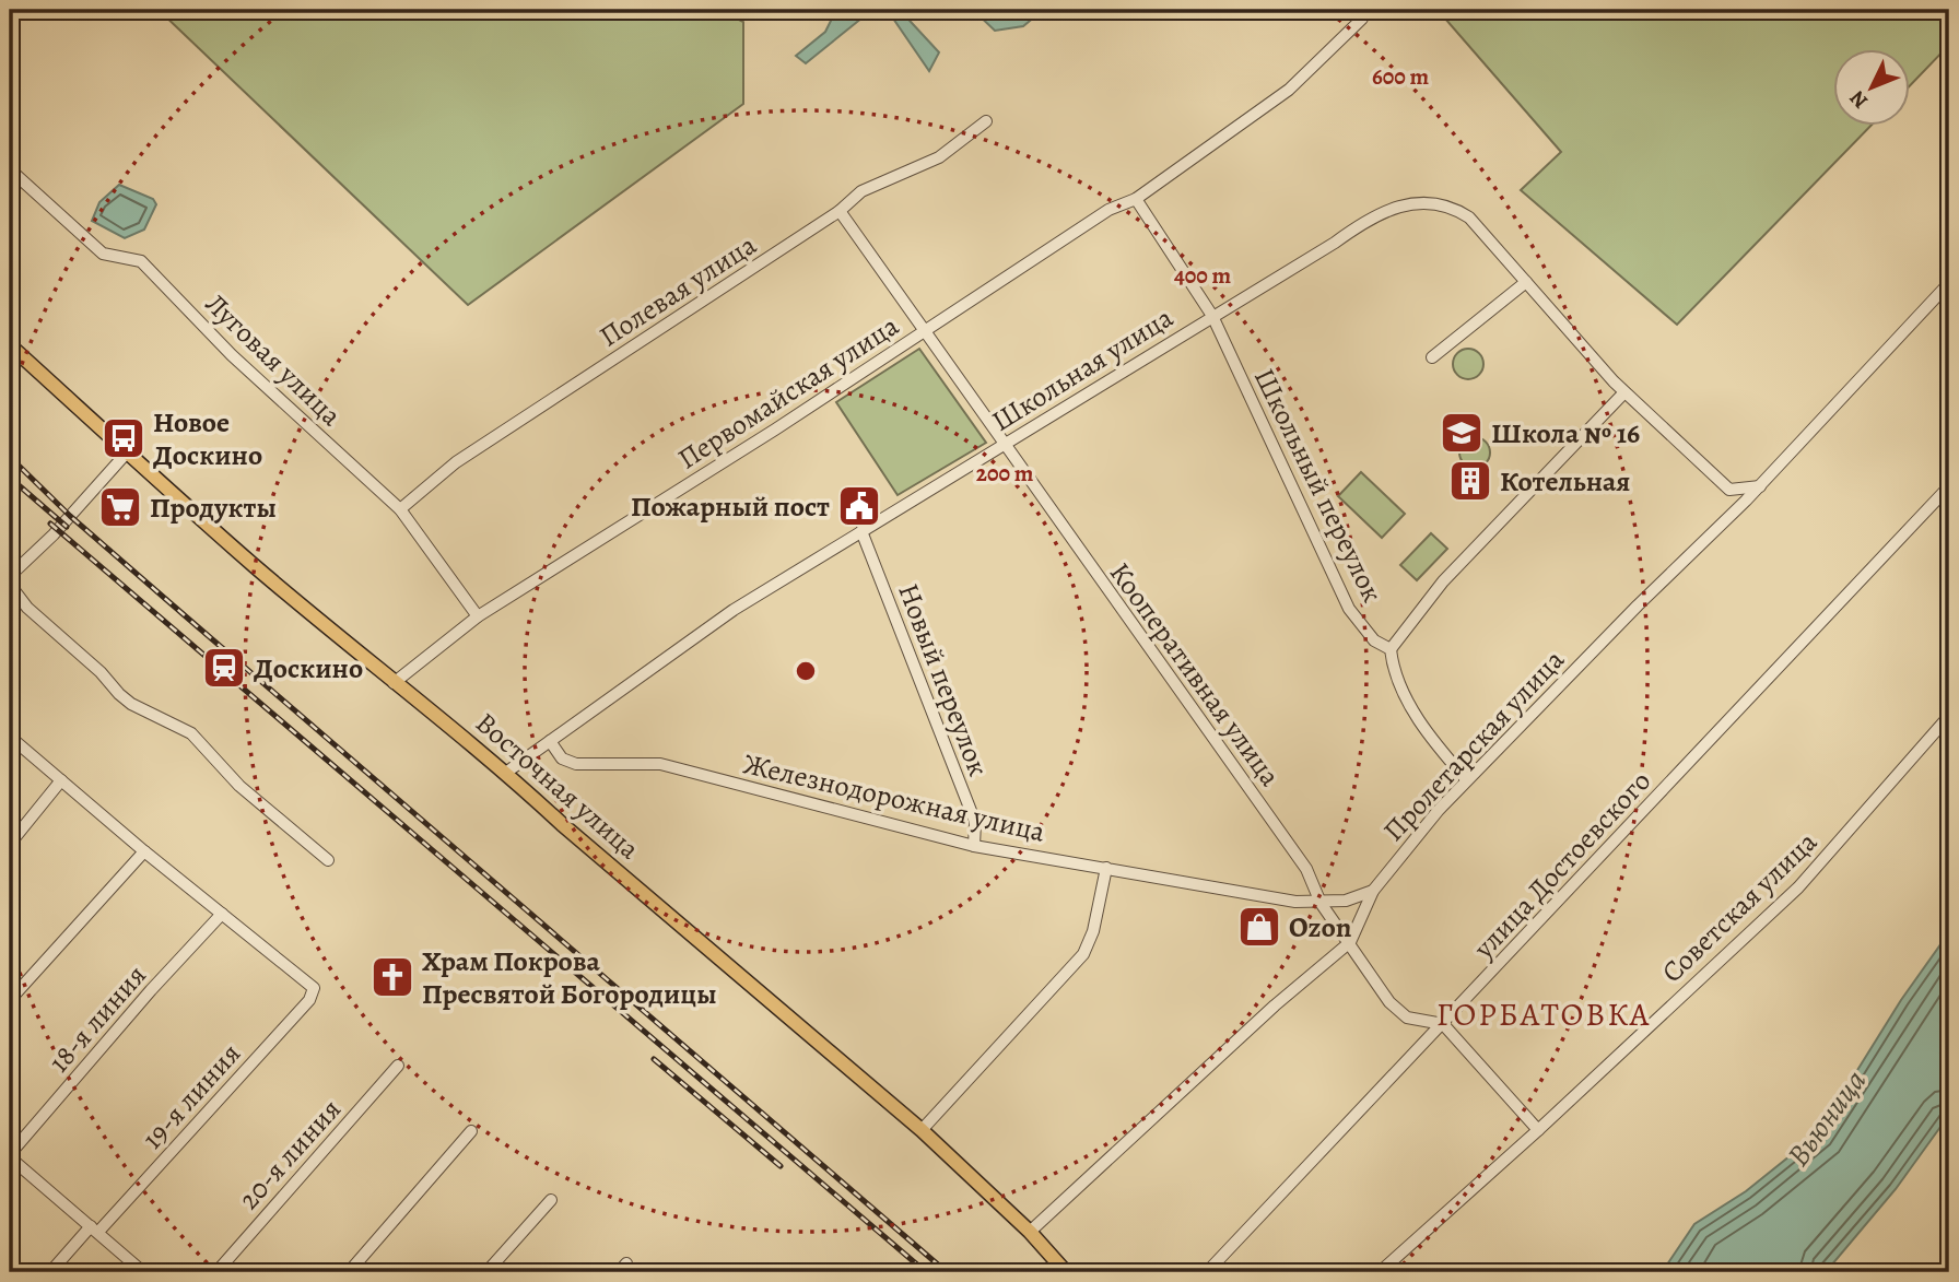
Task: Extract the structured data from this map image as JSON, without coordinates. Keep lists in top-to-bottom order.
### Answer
{
  "streets": {
    "main road": ["Восточная улица"],
    "street": [
      "Полевая улица",
      "Луговая улица",
      "Школьная улица",
      "Первомайская улица",
      "Школьный переулок",
      "Кооперативная улица",
      "Новый переулок",
      "Пролетарская улица",
      "Железнодорожная улица",
      "улица Достоевского",
      "Советская улица",
      "18-я линия",
      "19-я линия",
      "20-я линия"
    ]
  },
  "crossings": [
    ["Полевая улица", "Луговая улица"],
    ["Полевая улица", "Кооперативная улица"],
    ["Луговая улица", "Первомайская улица"],
    ["Школьная улица", "Школьный переулок"],
    ["Школьная улица", "Кооперативная улица"],
    ["Школьная улица", "Новый переулок"],
    ["Школьная улица", "Восточная улица"],
    ["Школьная улица", "Железнодорожная улица"],
    ["Первомайская улица", "Школьный переулок"],
    ["Первомайская улица", "Кооперативная улица"],
    ["Первомайская улица", "Восточная улица"],
    ["Кооперативная улица", "Пролетарская улица"],
    ["Кооперативная улица", "Железнодорожная улица"],
    ["Кооперативная улица", "улица Достоевского"],
    ["Новый переулок", "Железнодорожная улица"],
    ["Пролетарская улица", "Восточная улица"],
    ["Пролетарская улица", "Железнодорожная улица"],
    ["18-я линия", "19-я линия"]
  ],
  "districts": ["ГОРБАТОВКА"],
  "water": ["Вьюница"],
  "places": {
    "school or university": ["Школа № 16"],
    "bus stop": ["Новое Доскино"],
    "building": ["Котельная"],
    "public building": ["Пожарный пост"],
    "supermarket": ["Продукты"],
    "station": ["Доскино"],
    "shop": ["Ozon"],
    "church": ["Храм Покрова Пресвятой Богородицы"]
  },
  "north": "bottom left",
  "rings": ["600 m", "400 m", "200 m"]
}
